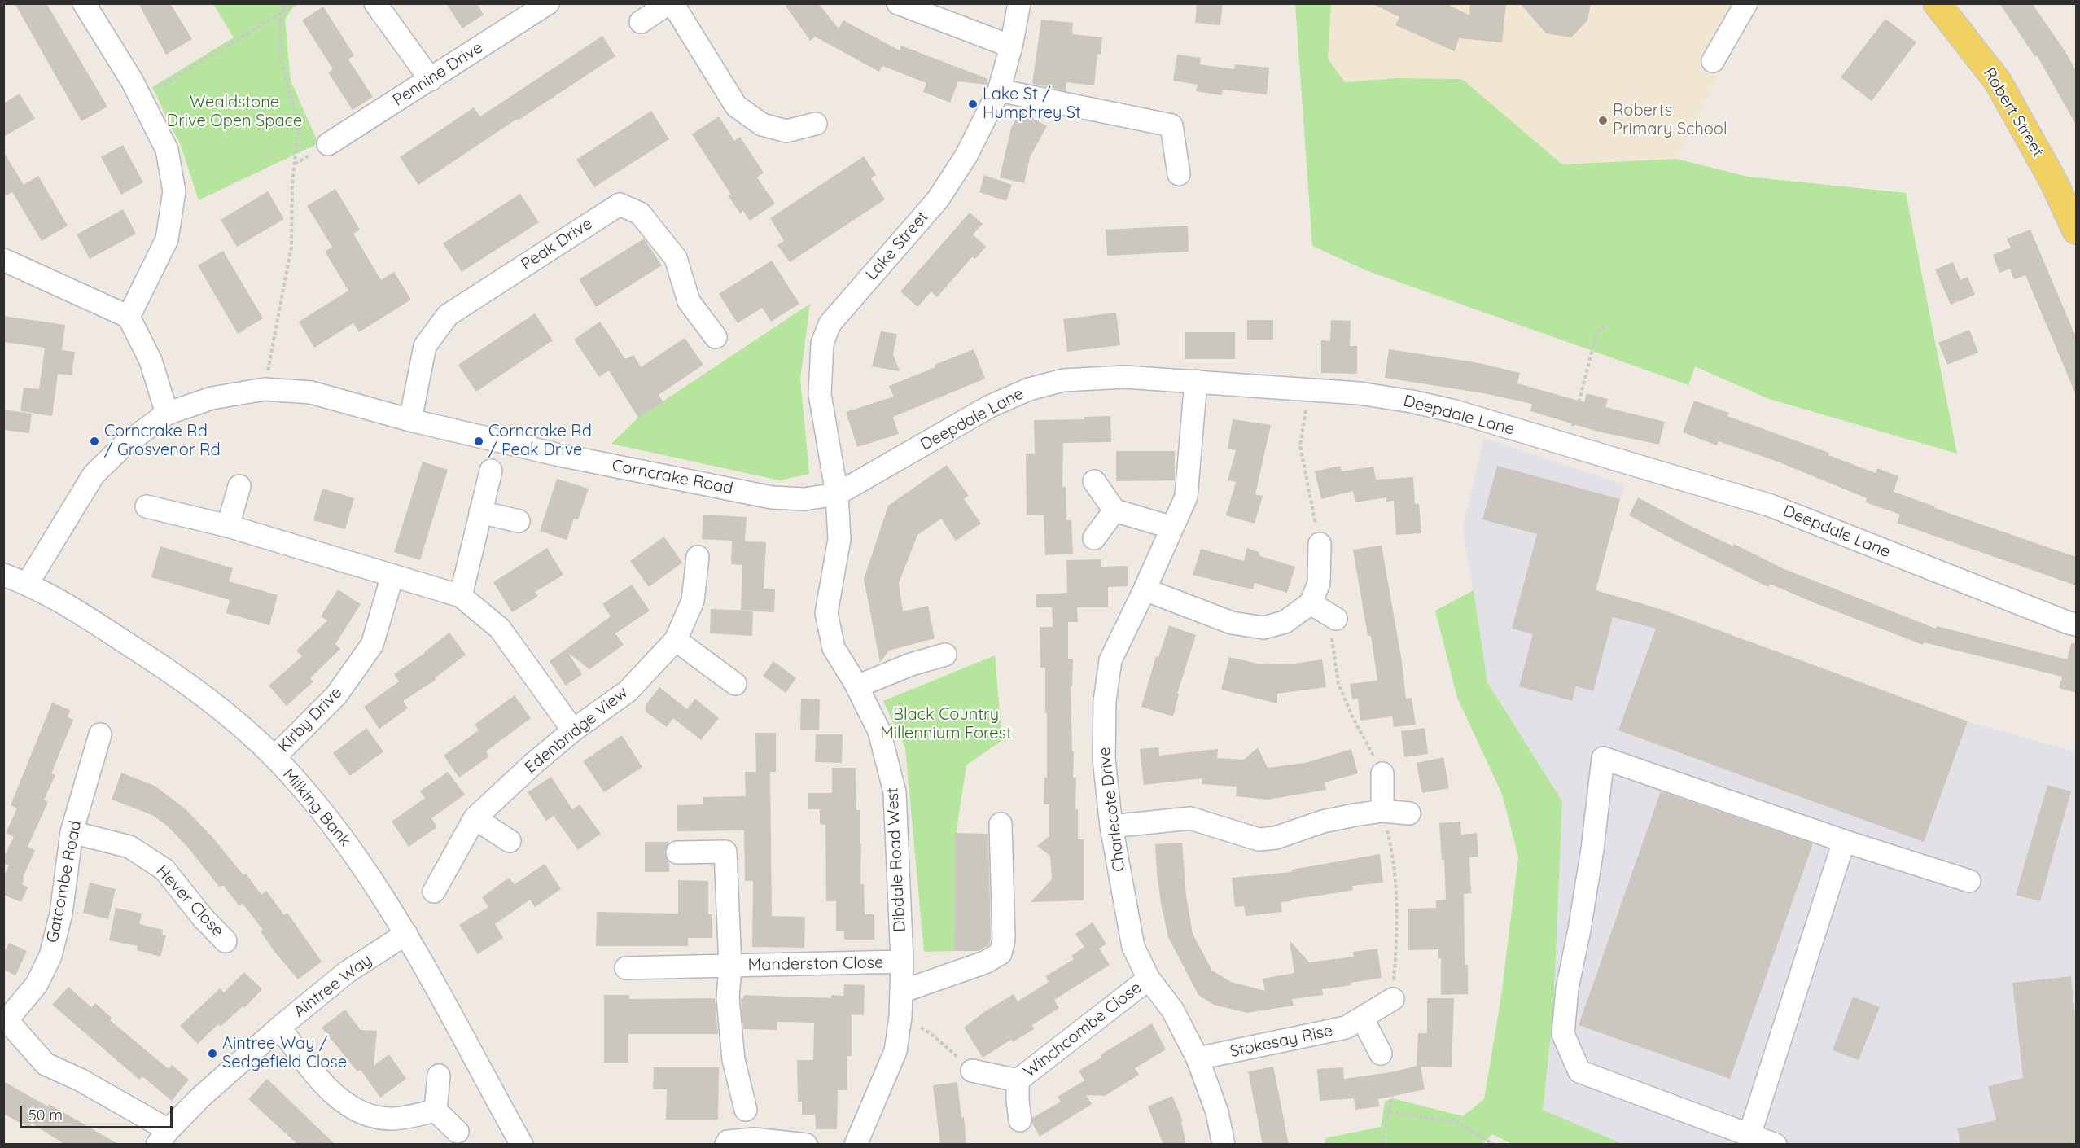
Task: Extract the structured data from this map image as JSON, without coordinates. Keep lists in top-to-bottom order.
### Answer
{
  "streets": {
    "main road": ["Robert Street"],
    "street": [
      "Pennine Drive",
      "Peak Drive",
      "Lake Street",
      "Deepdale Lane",
      "Corncrake Road",
      "Kirby Drive",
      "Edenbridge View",
      "Milking Bank",
      "Charlecote Drive",
      "Dibdale Road West",
      "Gatcombe Road",
      "Hever Close",
      "Manderston Close",
      "Aintree Way",
      "Winchcombe Close",
      "Stokesay Rise"
    ]
  },
  "crossings": [
    ["Peak Drive", "Corncrake Road"],
    ["Lake Street", "Deepdale Lane"],
    ["Lake Street", "Corncrake Road"],
    ["Lake Street", "Dibdale Road West"],
    ["Deepdale Lane", "Corncrake Road"],
    ["Deepdale Lane", "Charlecote Drive"],
    ["Deepdale Lane", "Dibdale Road West"],
    ["Corncrake Road", "Dibdale Road West"],
    ["Kirby Drive", "Milking Bank"],
    ["Milking Bank", "Aintree Way"],
    ["Charlecote Drive", "Winchcombe Close"],
    ["Charlecote Drive", "Stokesay Rise"],
    ["Dibdale Road West", "Manderston Close"],
    ["Gatcombe Road", "Hever Close"]
  ],
  "parks": ["Wealdstone Drive Open Space", "Black Country Millennium Forest"],
  "places": [
    "Lake St / Humphrey St",
    "Roberts Primary School",
    "Corncrake Rd / Grosvenor Rd",
    "Corncrake Rd / Peak Drive",
    "Aintree Way / Sedgefield Close"
  ],
  "scale_bar": "50 m"
}
